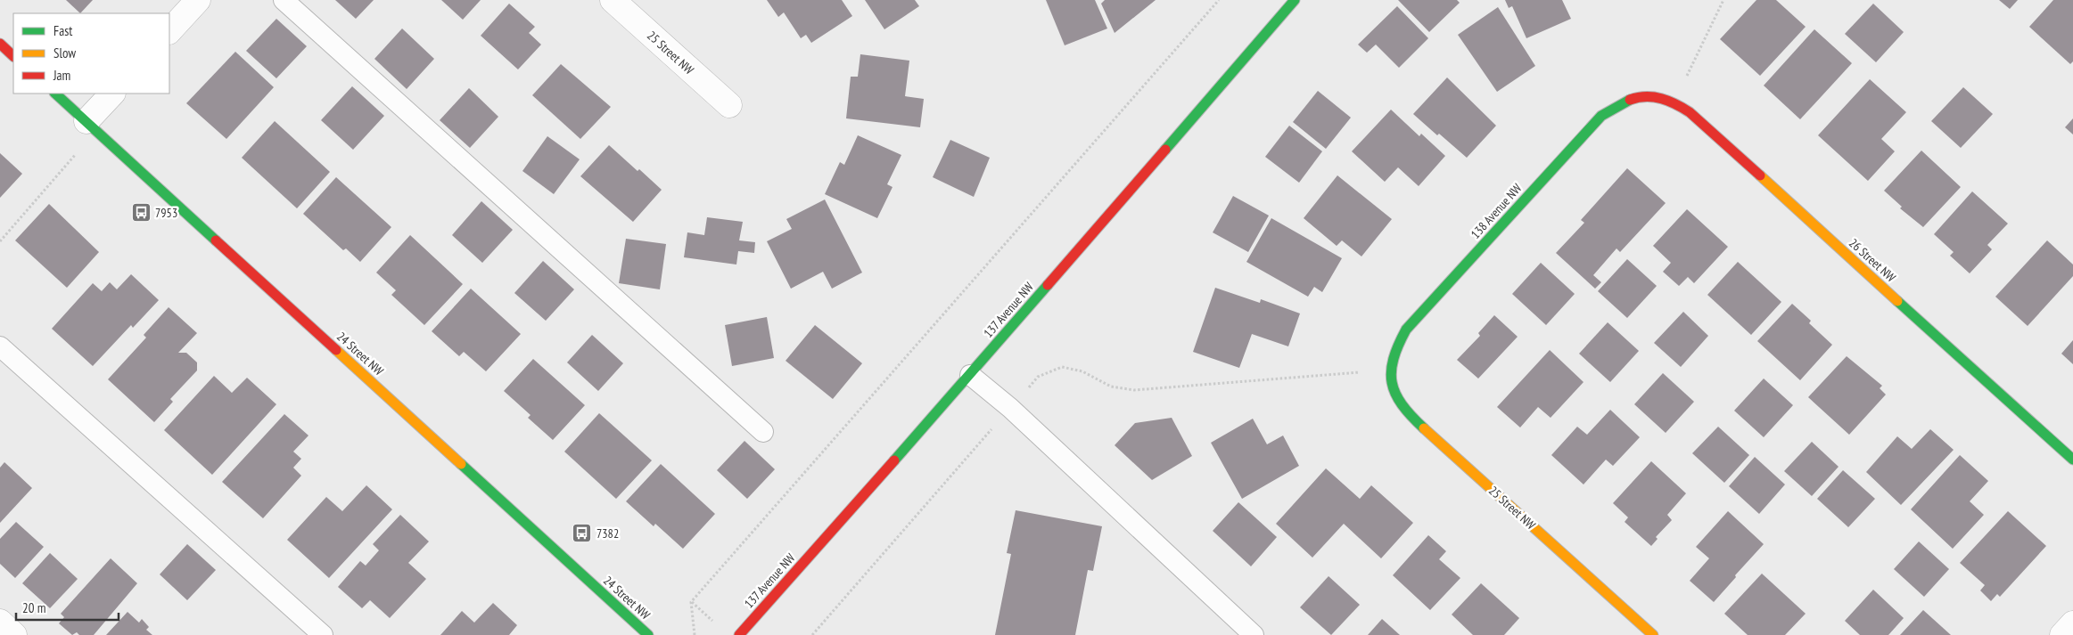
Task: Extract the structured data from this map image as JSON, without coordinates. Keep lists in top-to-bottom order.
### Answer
{
  "streets": {
    "street": [
      "25 Street NW",
      "138 Avenue NW",
      "26 Street NW",
      "137 Avenue NW",
      "24 Street NW"
    ]
  },
  "crossings": [
    ["25 Street NW", "138 Avenue NW"],
    ["138 Avenue NW", "26 Street NW"]
  ],
  "places": {
    "bus stop": ["7953", "7382"]
  },
  "legend": ["Fast", "Slow", "Jam"],
  "scale_bar": "20 m"
}
